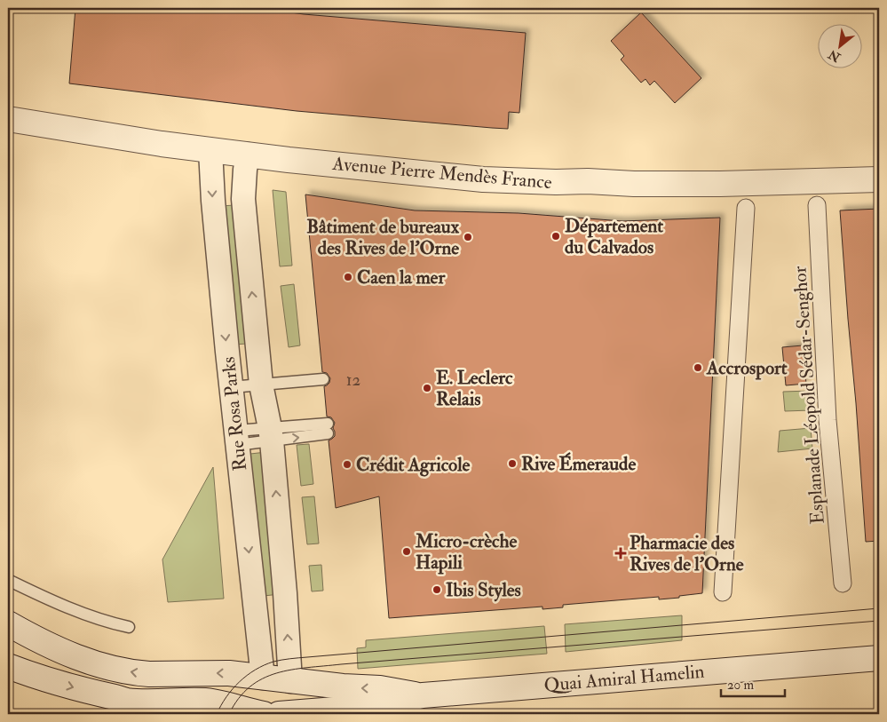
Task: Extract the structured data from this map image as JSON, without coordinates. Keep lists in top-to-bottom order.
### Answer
{
  "streets": {
    "main road": ["Avenue Pierre Mendès France", "Quai Amiral Hamelin"],
    "street": ["Esplanade Léopold Sédar-Senghor", "Rue Rosa Parks"]
  },
  "crossings": [
    ["Avenue Pierre Mendès France", "Rue Rosa Parks"],
    ["Rue Rosa Parks", "Quai Amiral Hamelin"]
  ],
  "places": {
    "other": [
      "Département du Calvados",
      "Bâtiment de bureaux des Rives de l'Orne",
      "Caen la mer",
      "Accrosport",
      "E. Leclerc Relais",
      "Rive Émeraude",
      "Crédit Agricole",
      "Micro-crèche Hapili",
      "Ibis Styles"
    ],
    "health": ["Pharmacie des Rives de l'Orne"]
  },
  "house_numbers": ["12"],
  "scale_bar": "20 m",
  "north": "bottom left"
}
